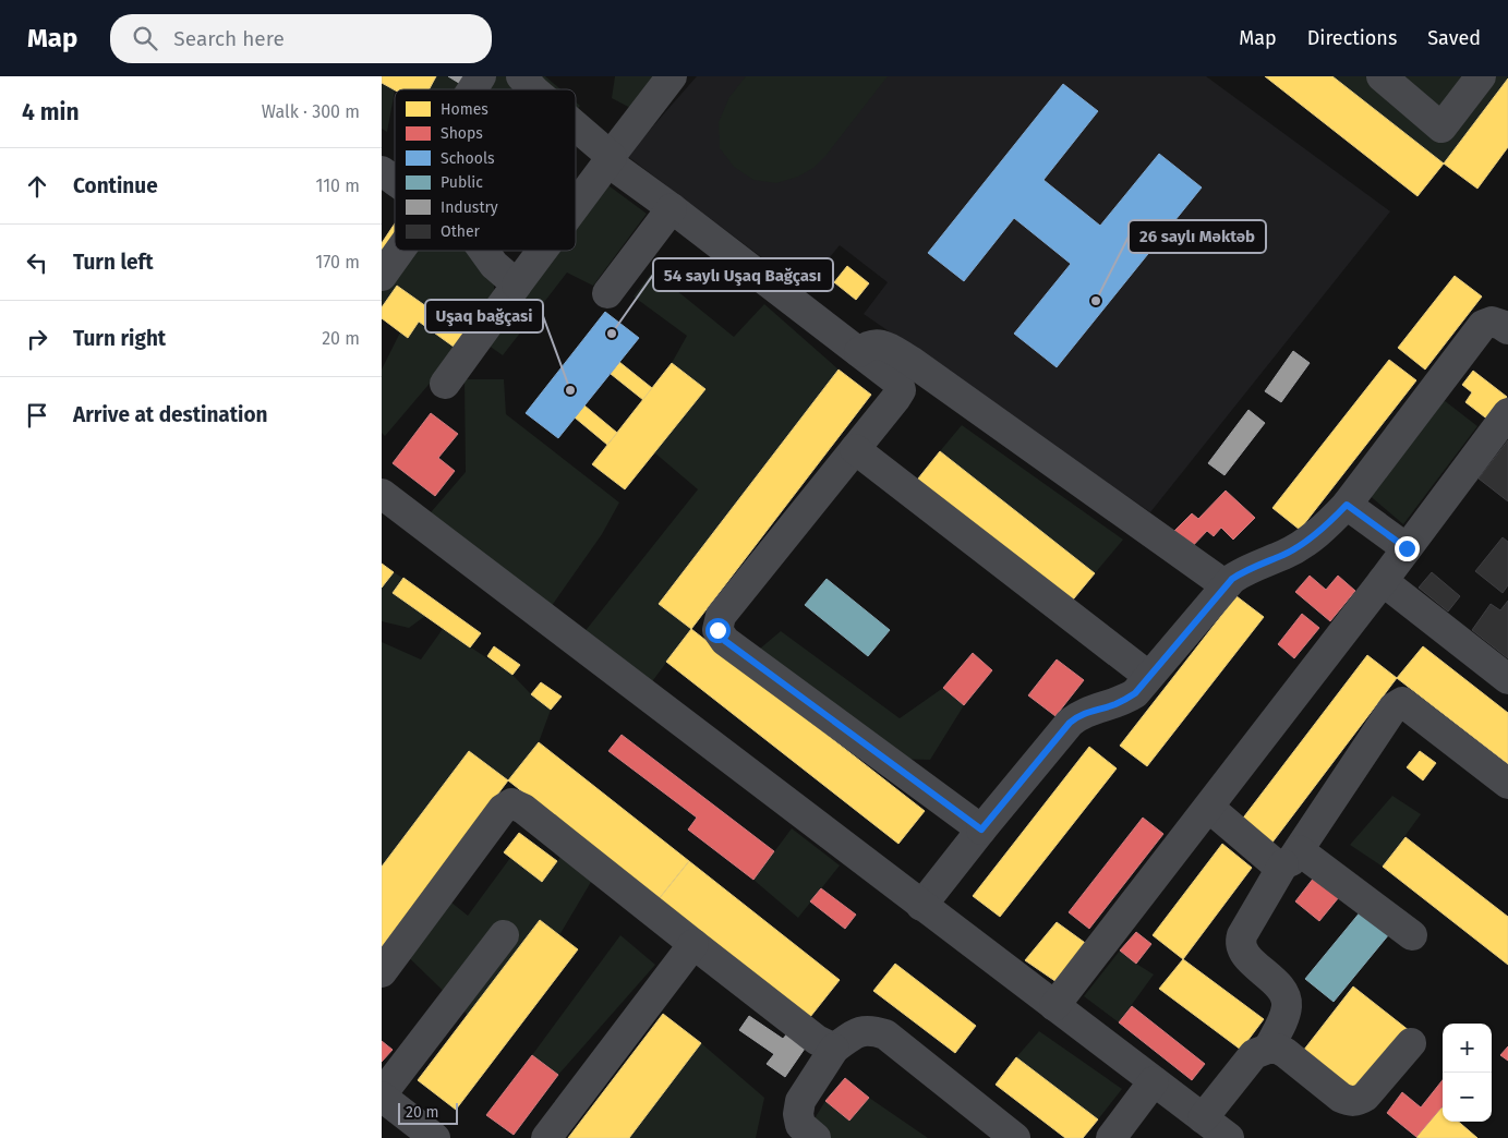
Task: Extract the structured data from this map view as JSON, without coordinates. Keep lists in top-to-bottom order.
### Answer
{
  "places": ["26 saylı Məktəb", "54 saylı Uşaq Bağçası", "Uşaq bağçasi"],
  "legend": [
    "Homes",
    "Shops",
    "Schools",
    "Public",
    "Industry",
    "Other"
  ],
  "scale_bar": "20 m",
  "page": {
    "header": "Map",
    "search": "Search here",
    "nav": ["Map", "Directions", "Saved"],
    "heading": ["4 min", "Walk · 300 m"],
    "list": [
      ["Continue", "110 m"],
      ["Turn left", "170 m"],
      ["Turn right", "20 m"],
      "Arrive at destination"
    ],
    "map_buttons": ["+", "−"],
    "scale": "20 m"
  }
}
